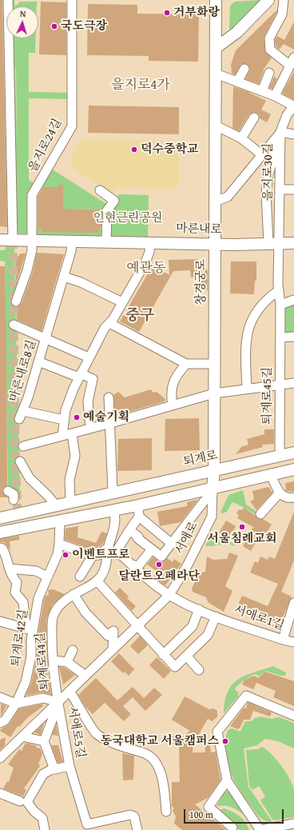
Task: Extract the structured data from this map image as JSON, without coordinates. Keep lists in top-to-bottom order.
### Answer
{
  "streets": {
    "main road": ["마른내로", "창경궁로", "퇴계로"],
    "street": [
      "을지로24길",
      "을지로30길",
      "마른내로8길",
      "퇴계로45길",
      "서애로",
      "서애로1길",
      "퇴계로42길",
      "퇴계로44길",
      "서애로5길"
    ]
  },
  "crossings": [
    ["을지로24길", "마른내로"],
    ["을지로30길", "마른내로"],
    ["을지로30길", "퇴계로45길"],
    ["마른내로", "창경궁로"],
    ["마른내로", "마른내로8길"],
    ["마른내로", "퇴계로45길"],
    ["창경궁로", "퇴계로"],
    ["창경궁로", "서애로"],
    ["퇴계로45길", "퇴계로"],
    ["서애로", "서애로1길"],
    ["서애로", "퇴계로44길"],
    ["서애로", "서애로5길"],
    ["퇴계로44길", "서애로5길"]
  ],
  "districts": ["을지로4가", "예관동", "중구"],
  "parks": ["인현근린공원"],
  "places": [
    "거부화랑",
    "국도극장",
    "덕수중학교",
    "예술기획",
    "서울침례교회",
    "이벤트프로",
    "달란트오페라단",
    "동국대학교 서울캠퍼스"
  ],
  "scale_bar": "100 m",
  "north": "top"
}
